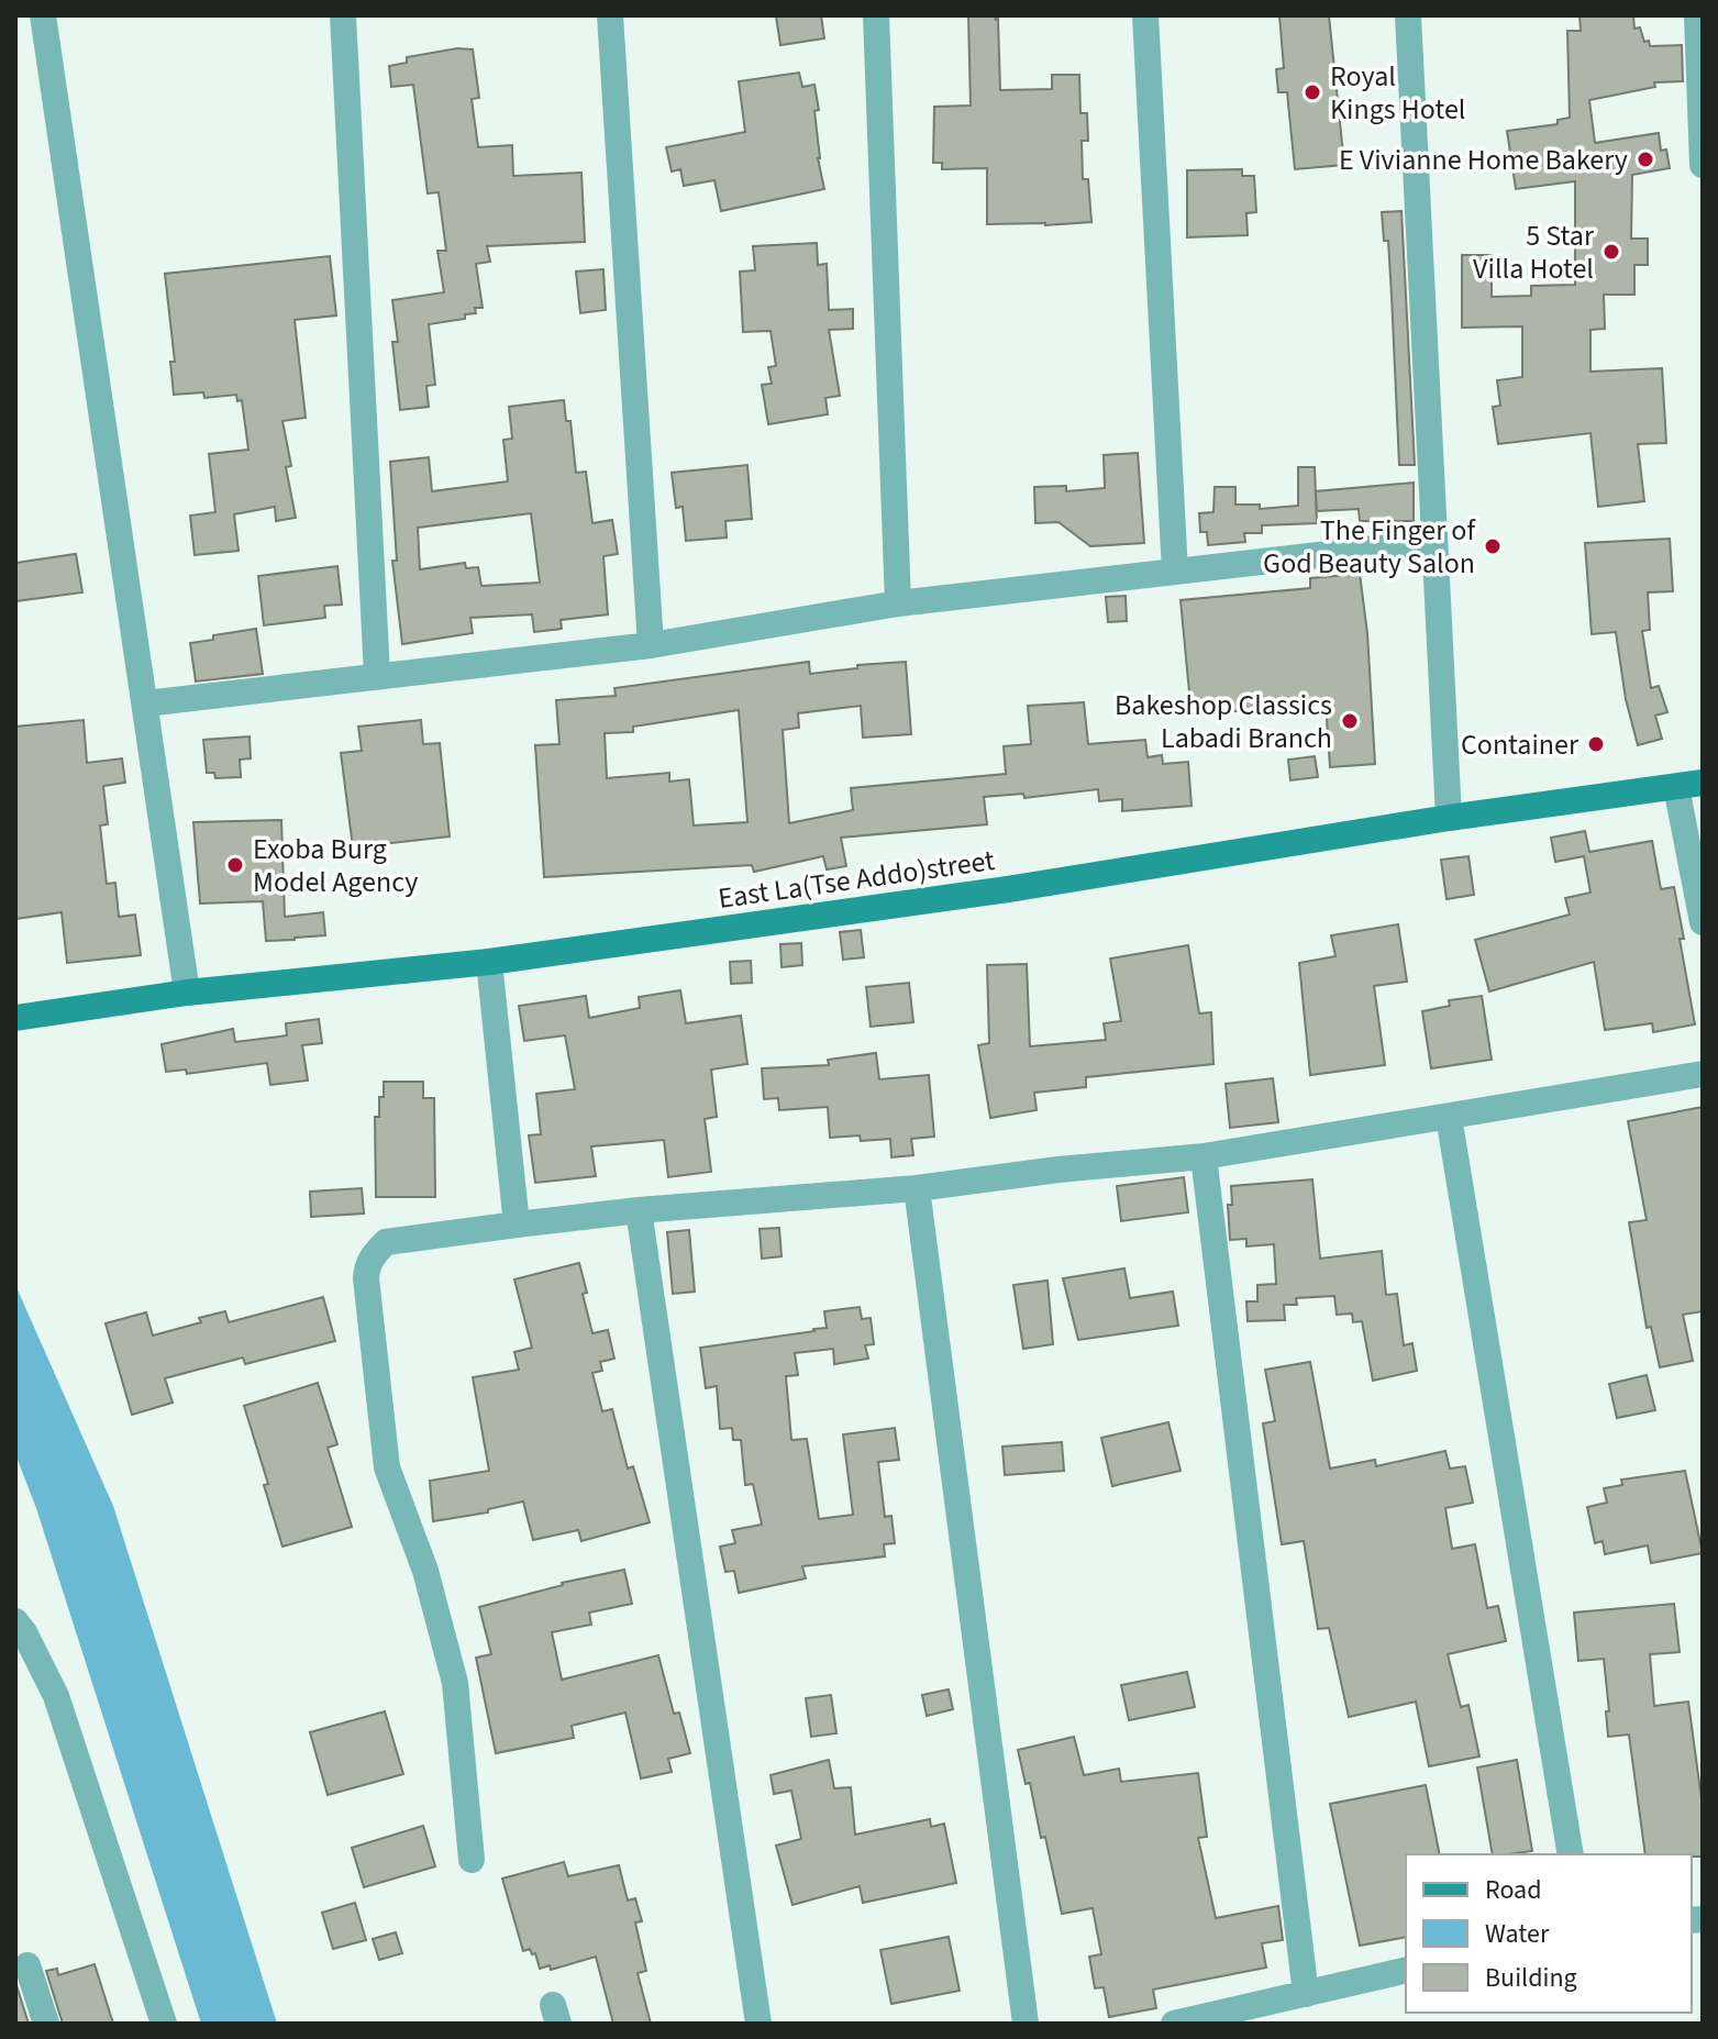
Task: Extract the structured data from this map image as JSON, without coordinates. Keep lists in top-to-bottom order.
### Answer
{
  "streets": {
    "street": ["East La(Tse Addo)street"]
  },
  "places": [
    "Royal Kings Hotel",
    "E Vivianne Home Bakery",
    "5 Star Villa Hotel",
    "The Finger of God Beauty Salon",
    "Bakeshop Classics Labadi Branch",
    "Container",
    "Exoba Burg Model Agency"
  ],
  "legend": ["Road", "Water", "Building"]
}
